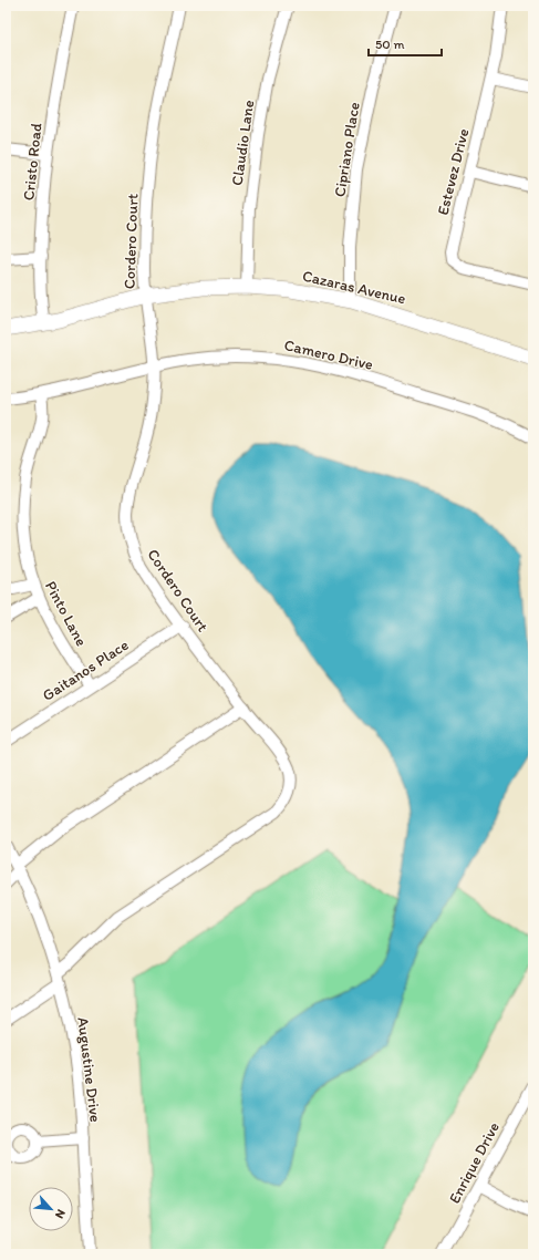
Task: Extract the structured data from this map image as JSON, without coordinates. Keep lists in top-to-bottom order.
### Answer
{
  "streets": {
    "street": [
      "Claudio Lane",
      "Cipriano Place",
      "Cristo Road",
      "Estevez Drive",
      "Cordero Court",
      "Cazaras Avenue",
      "Camero Drive",
      "Pinto Lane",
      "Gaitanos Place",
      "Augustine Drive",
      "Enrique Drive"
    ]
  },
  "crossings": [
    ["Claudio Lane", "Cazaras Avenue"],
    ["Cipriano Place", "Cazaras Avenue"],
    ["Cristo Road", "Cazaras Avenue"],
    ["Cordero Court", "Cazaras Avenue"],
    ["Cordero Court", "Camero Drive"],
    ["Cordero Court", "Gaitanos Place"],
    ["Cordero Court", "Augustine Drive"],
    ["Camero Drive", "Pinto Lane"],
    ["Pinto Lane", "Gaitanos Place"]
  ],
  "scale_bar": "50 m",
  "north": "bottom right"
}
